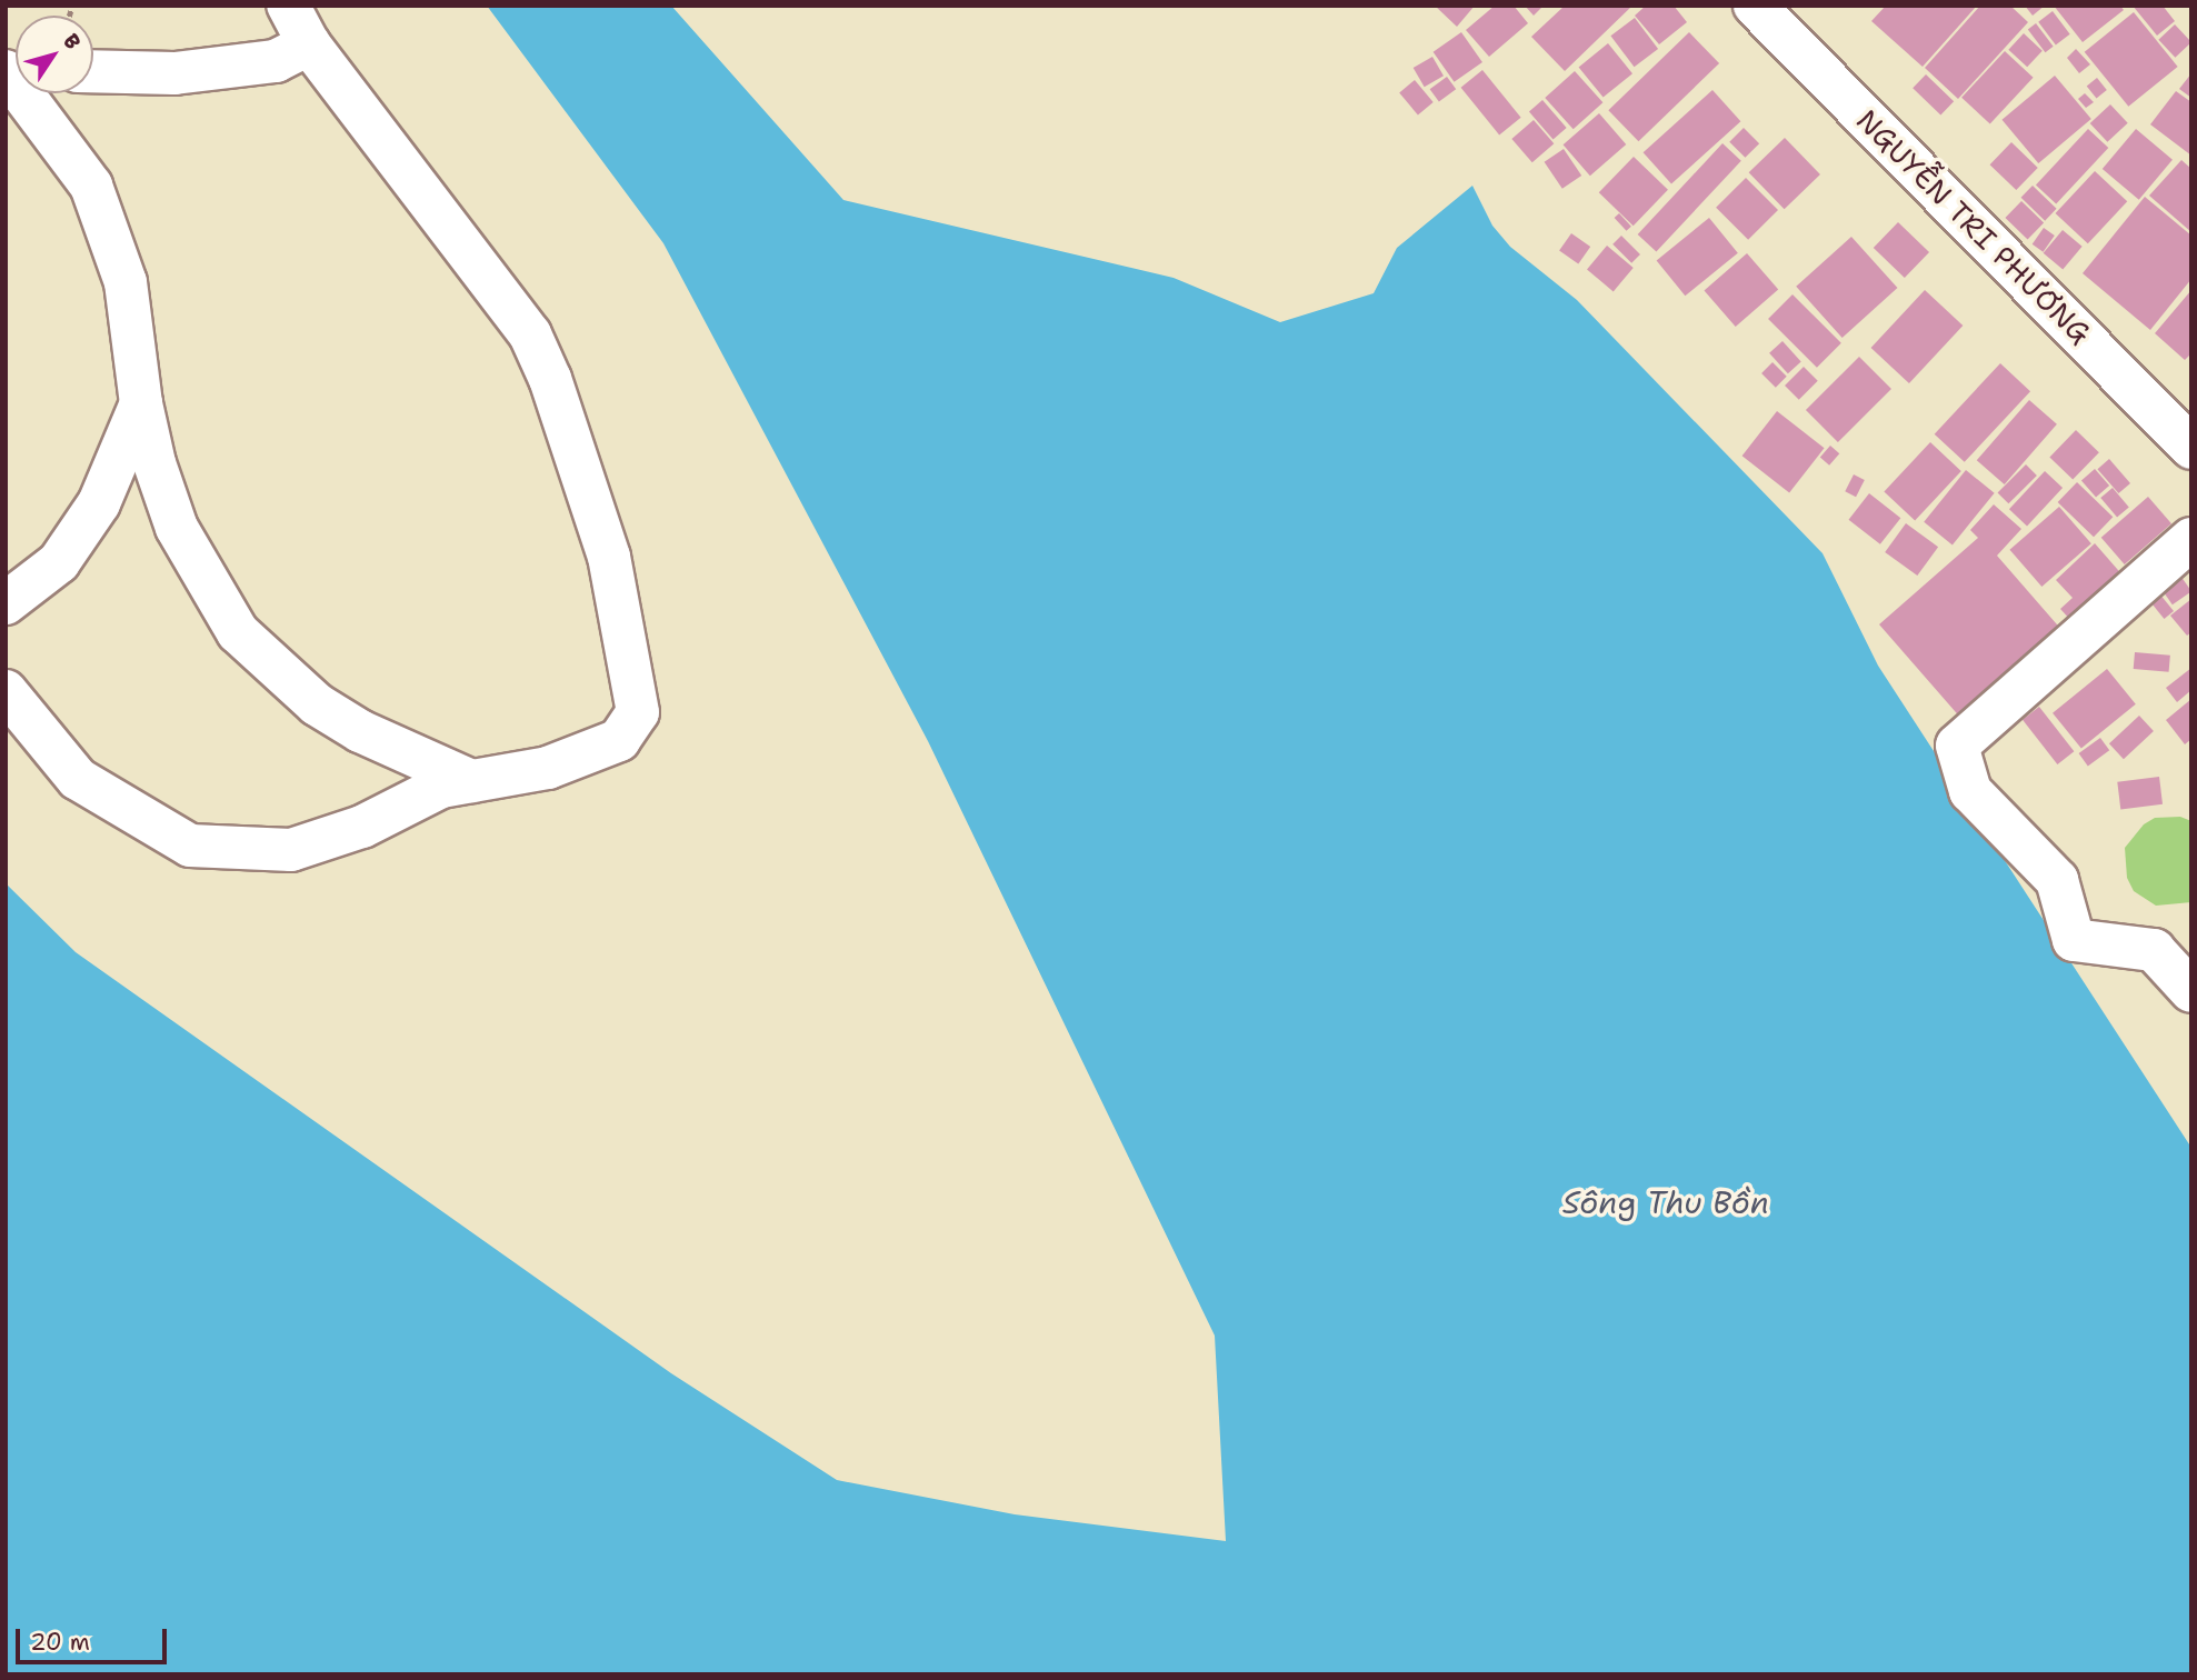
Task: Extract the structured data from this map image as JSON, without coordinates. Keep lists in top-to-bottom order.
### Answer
{
  "streets": {
    "street": ["NGUYỄN TRI PHƯƠNG"]
  },
  "water": ["Sông Thu Bồn"],
  "scale_bar": "20 m",
  "north": "top right"
}
